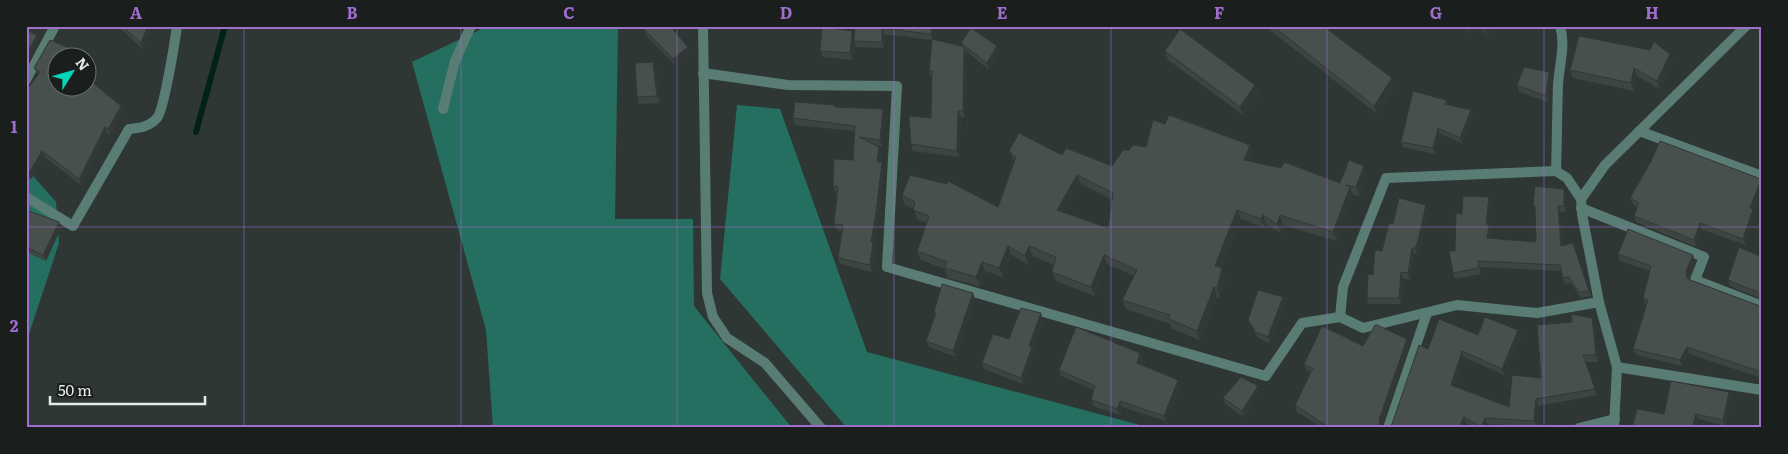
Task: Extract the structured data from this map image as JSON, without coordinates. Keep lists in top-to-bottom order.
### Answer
{
  "scale_bar": "50 m",
  "north": "top right",
  "grid": {
    "columns": [
      "A",
      "B",
      "C",
      "D",
      "E",
      "F",
      "G",
      "H"
    ],
    "rows": ["1", "2"]
  }
}
